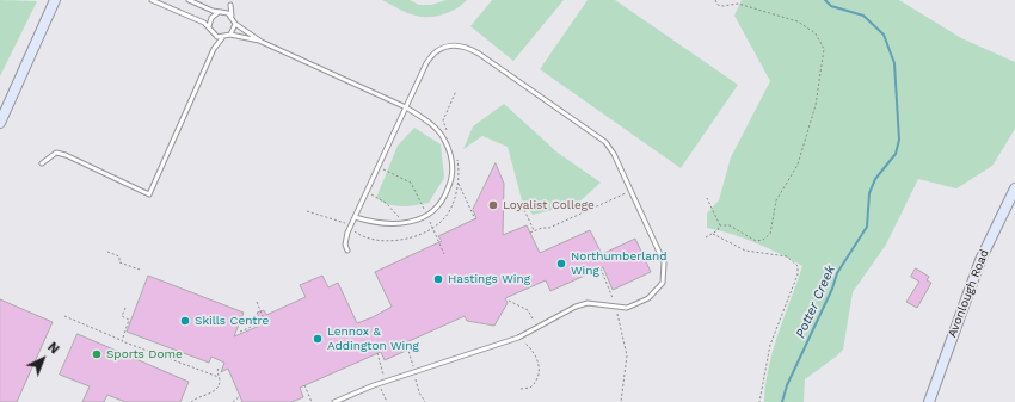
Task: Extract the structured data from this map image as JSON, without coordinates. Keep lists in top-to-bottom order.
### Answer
{
  "streets": {
    "street": ["Avonlough Road"]
  },
  "water": ["Potter Creek"],
  "places": [
    "Loyalist College",
    "Northumberland Wing",
    "Hastings Wing",
    "Skills Centre",
    "Lennox & Addington Wing",
    "Sports Dome"
  ],
  "north": "top right"
}
